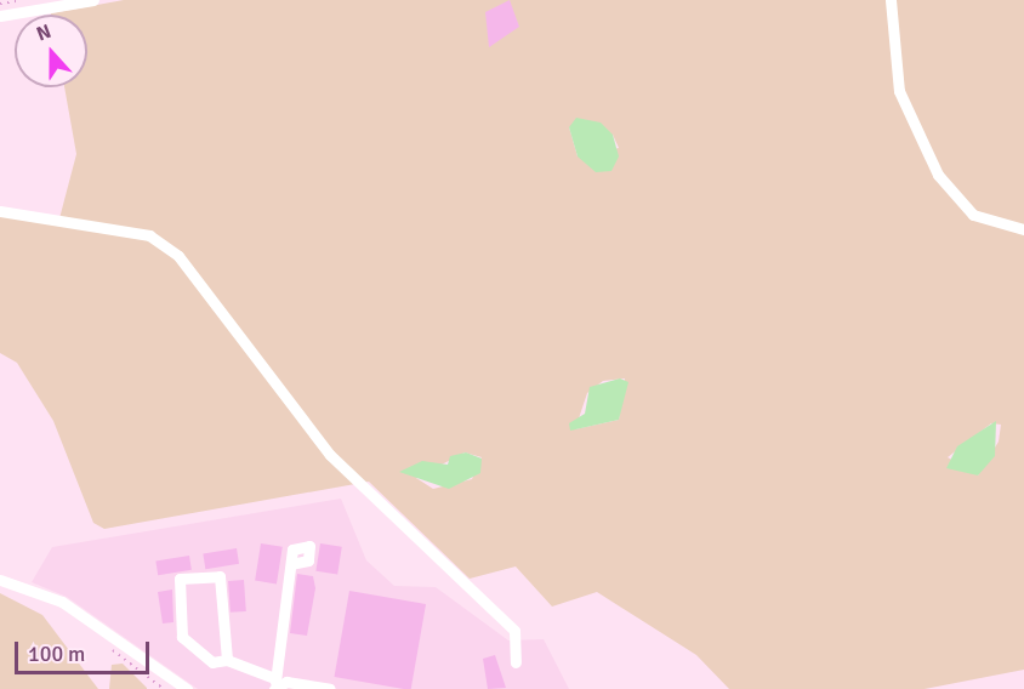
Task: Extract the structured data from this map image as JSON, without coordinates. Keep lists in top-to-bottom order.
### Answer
{
  "scale_bar": "100 m",
  "north": "top"
}
